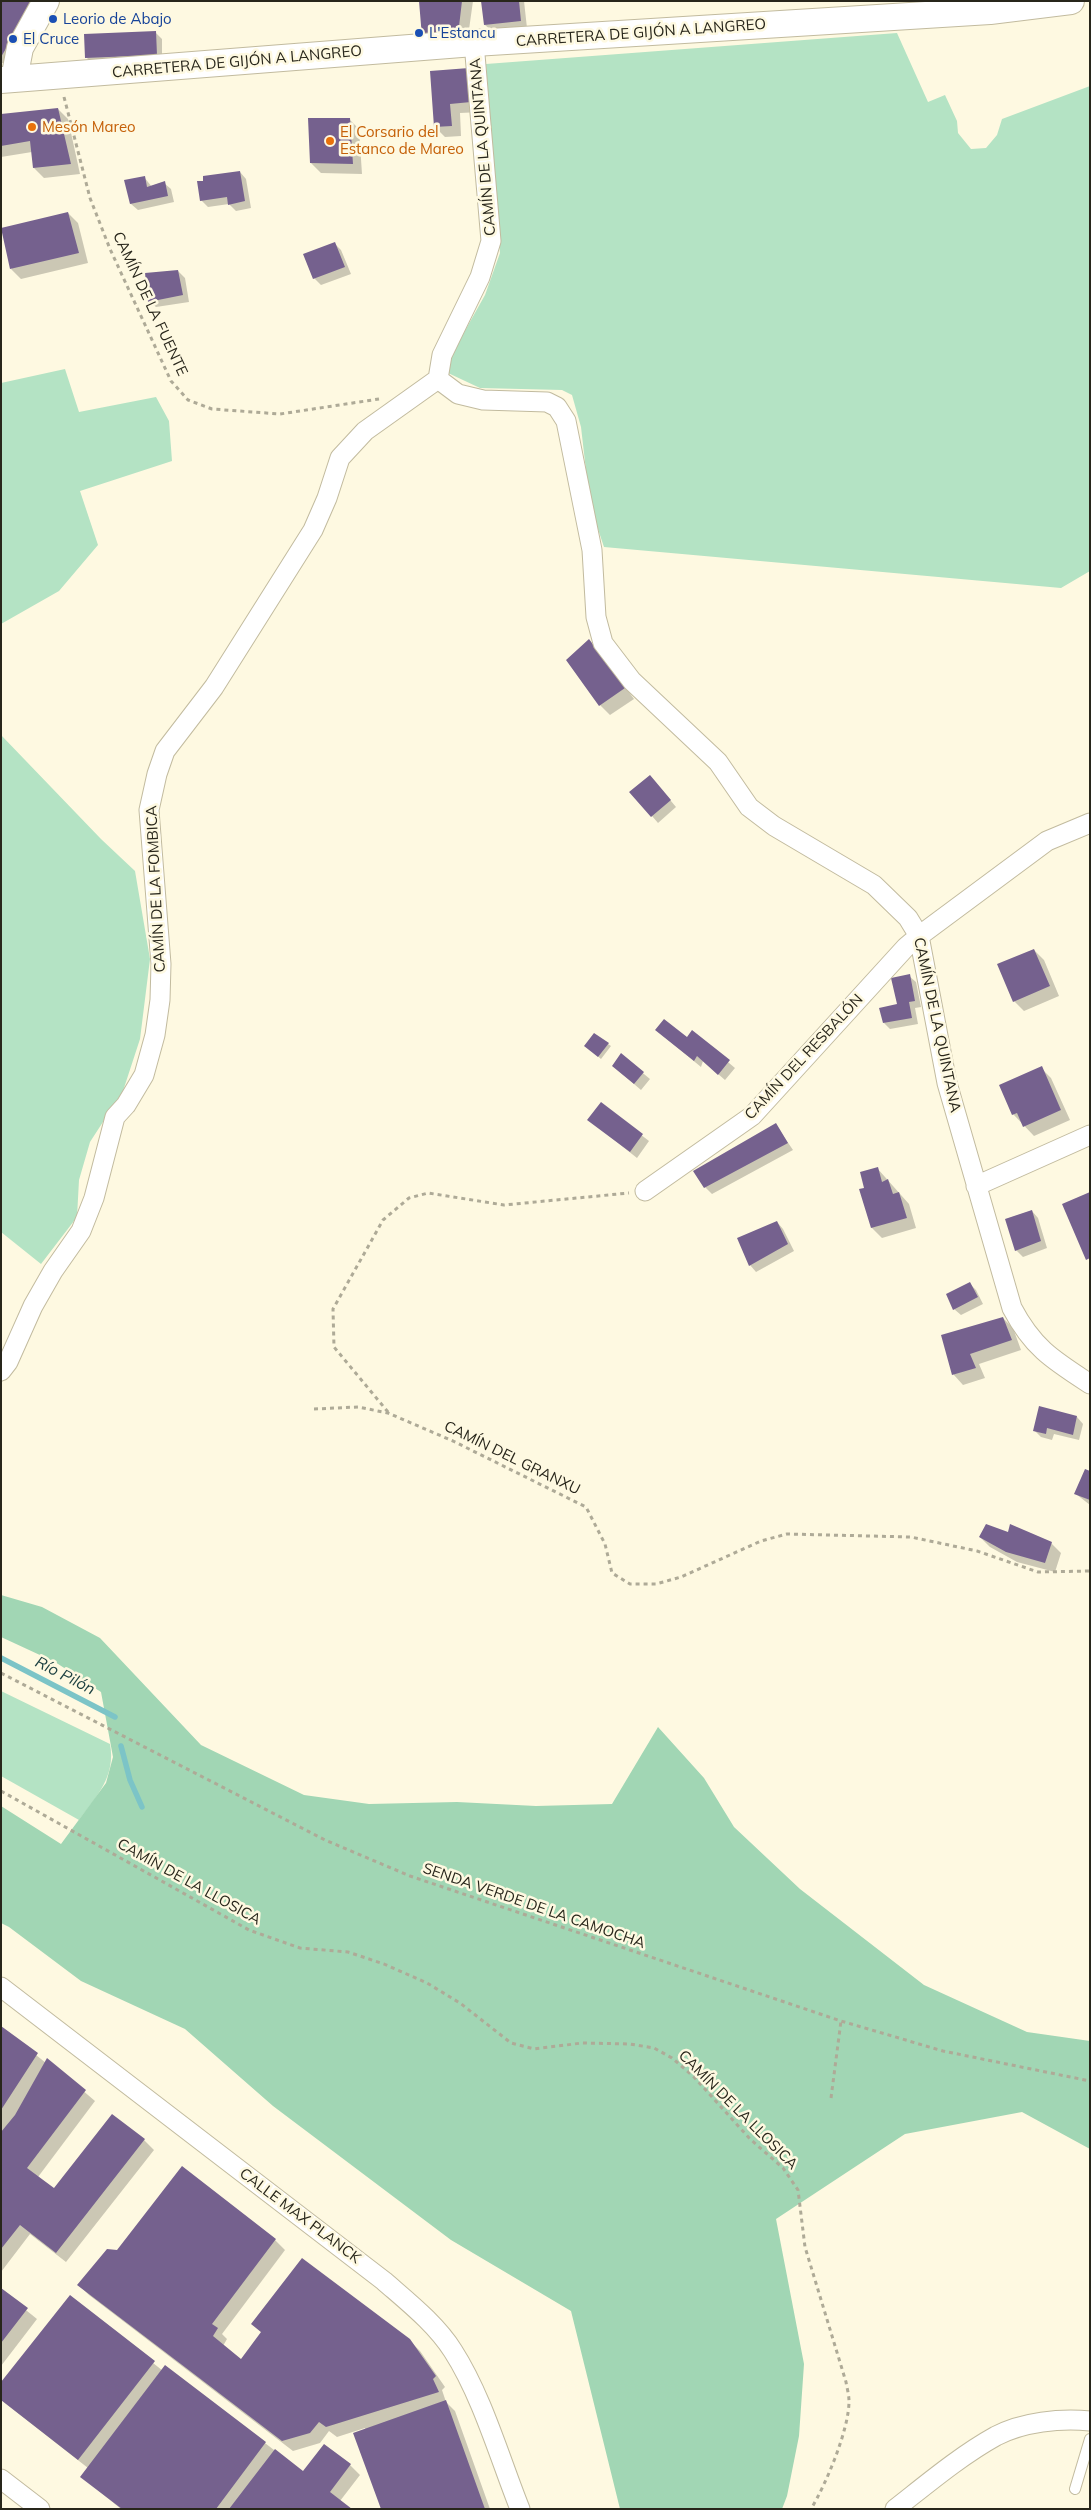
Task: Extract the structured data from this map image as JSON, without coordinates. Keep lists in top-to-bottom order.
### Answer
{
  "streets": {
    "street": [
      "CARRETERA DE GIJÓN A LANGREO",
      "CAMÍN DE LA QUINTANA",
      "CAMÍN DE LA FOMBICA",
      "CAMÍN DEL RESBALÓN",
      "CALLE MAX PLANCK"
    ],
    "path": [
      "CAMÍN DE LA FUENTE",
      "CAMÍN DEL GRANXU",
      "CAMÍN DE LA LLOSICA",
      "SENDA VERDE DE LA CAMOCHA"
    ]
  },
  "crossings": [
    ["CARRETERA DE GIJÓN A LANGREO", "CAMÍN DE LA QUINTANA"],
    ["CARRETERA DE GIJÓN A LANGREO", "CAMÍN DE LA FUENTE"],
    ["CAMÍN DE LA QUINTANA", "CAMÍN DE LA FOMBICA"],
    ["CAMÍN DE LA QUINTANA", "CAMÍN DEL RESBALÓN"]
  ],
  "water": ["Río Pilón"],
  "places": [
    "Leorio de Abajo",
    "L'Estancu",
    "El Cruce",
    "Mesón Mareo",
    "El Corsario del Estanco de Mareo"
  ]
}
